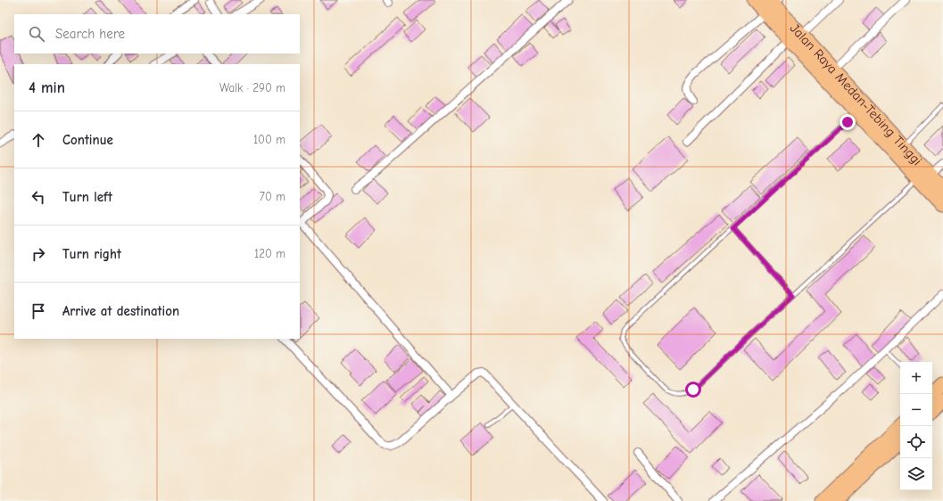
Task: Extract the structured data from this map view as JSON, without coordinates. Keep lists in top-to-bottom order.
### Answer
{
  "streets": {
    "highway": ["Jalan Raya Medan-Tebing Tinggi"]
  },
  "page": {
    "search": "Search here",
    "heading": ["4 min", "Walk · 290 m"],
    "list": [
      ["Continue", "100 m"],
      ["Turn left", "70 m"],
      ["Turn right", "120 m"],
      "Arrive at destination"
    ],
    "map_buttons": ["+", "−"]
  }
}
